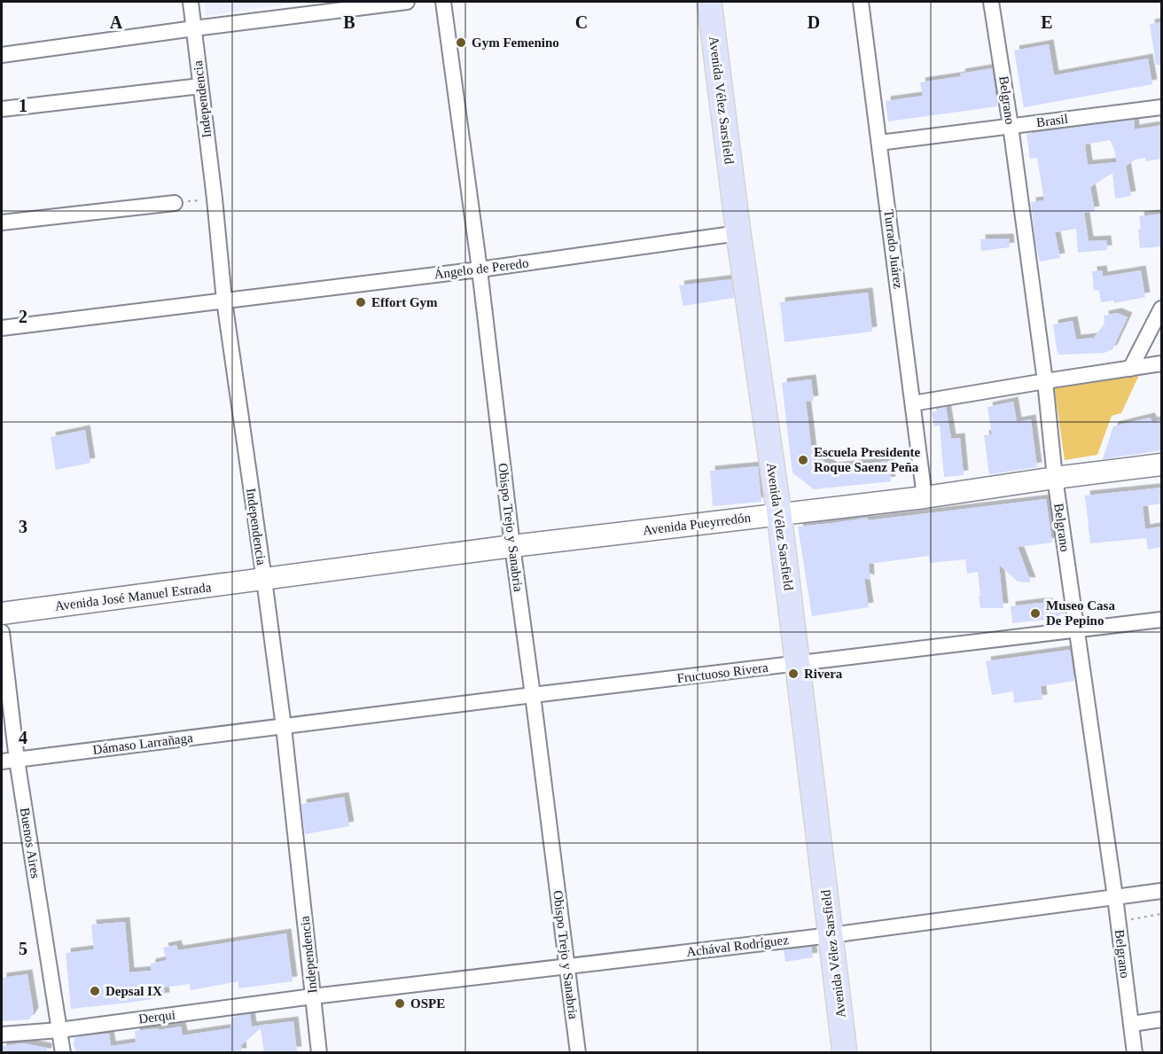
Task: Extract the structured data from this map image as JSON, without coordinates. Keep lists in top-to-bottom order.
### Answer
{
  "streets": {
    "main road": ["Avenida Vélez Sarsfield", "Avenida Pueyrredón", "Avenida José Manuel Estrada"],
    "street": [
      "Independencia",
      "Belgrano",
      "Brasil",
      "Turrado Juárez",
      "Ángelo de Peredo",
      "Obispo Trejo y Sanabria",
      "Fructuoso Rivera",
      "Dámaso Larrañaga",
      "Buenos Aires",
      "Achával Rodríguez",
      "Derqui"
    ]
  },
  "crossings": [
    ["Independencia", "Ángelo de Peredo"],
    ["Independencia", "Avenida Pueyrredón"],
    ["Independencia", "Avenida José Manuel Estrada"],
    ["Independencia", "Fructuoso Rivera"],
    ["Independencia", "Dámaso Larrañaga"],
    ["Independencia", "Achával Rodríguez"],
    ["Independencia", "Derqui"],
    ["Avenida Vélez Sarsfield", "Ángelo de Peredo"],
    ["Avenida Vélez Sarsfield", "Avenida Pueyrredón"],
    ["Avenida Vélez Sarsfield", "Fructuoso Rivera"],
    ["Avenida Vélez Sarsfield", "Achával Rodríguez"],
    ["Belgrano", "Brasil"],
    ["Belgrano", "Avenida Pueyrredón"],
    ["Belgrano", "Fructuoso Rivera"],
    ["Belgrano", "Achával Rodríguez"],
    ["Brasil", "Turrado Juárez"],
    ["Turrado Juárez", "Avenida Pueyrredón"],
    ["Ángelo de Peredo", "Obispo Trejo y Sanabria"],
    ["Avenida Pueyrredón", "Obispo Trejo y Sanabria"],
    ["Avenida Pueyrredón", "Avenida José Manuel Estrada"],
    ["Obispo Trejo y Sanabria", "Fructuoso Rivera"],
    ["Obispo Trejo y Sanabria", "Achával Rodríguez"],
    ["Fructuoso Rivera", "Dámaso Larrañaga"],
    ["Dámaso Larrañaga", "Buenos Aires"],
    ["Buenos Aires", "Derqui"],
    ["Achával Rodríguez", "Derqui"]
  ],
  "places": [
    "Gym Femenino",
    "Effort Gym",
    "Escuela Presidente Roque Saenz Peña",
    "Museo Casa De Pepino",
    "Rivera",
    "Depsal IX",
    "OSPE"
  ],
  "grid": {
    "columns": [
      "A",
      "B",
      "C",
      "D",
      "E"
    ],
    "rows": [
      "1",
      "2",
      "3",
      "4",
      "5"
    ]
  }
}
